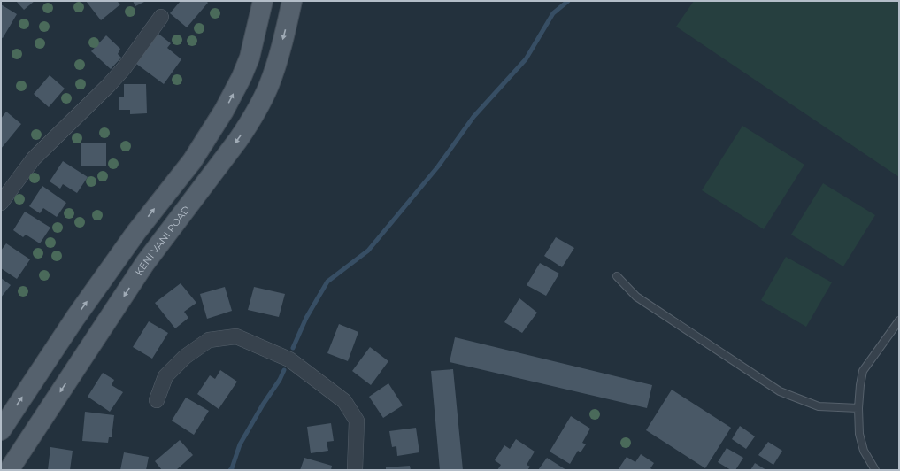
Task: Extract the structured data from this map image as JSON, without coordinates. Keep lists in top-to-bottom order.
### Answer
{
  "streets": {
    "main road": ["KENI VANI ROAD"]
  }
}
